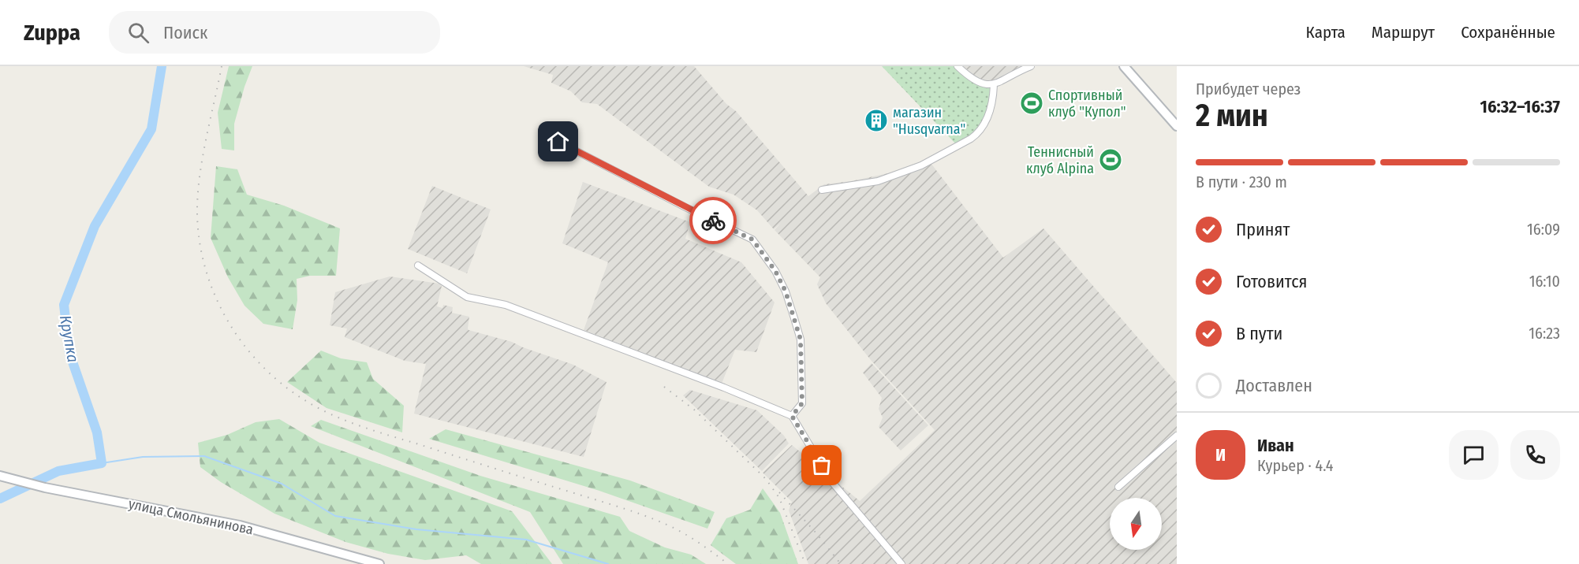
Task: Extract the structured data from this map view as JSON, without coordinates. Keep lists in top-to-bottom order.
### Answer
{
  "streets": {
    "street": ["улица Смольянинова"]
  },
  "water": ["Крупка"],
  "places": {
    "sports": ["Спортивный клуб \"Купол\"", "Теннисный клуб Alpina"],
    "building": ["магазин \"Husqvarna\""]
  },
  "north": "bottom",
  "page": {
    "header": "Zuppa",
    "search": "Поиск",
    "nav": ["Карта", "Маршрут", "Сохранённые"],
    "heading": ["2 мин", "Прибудет через", "16:32–16:37"],
    "panel": ["Иван", "Курьер · 4.4"],
    "bar": "В пути · 230 m",
    "list": [
      ["Принят", "16:09"],
      ["Готовится", "16:10"],
      ["В пути", "16:23"],
      "Доставлен"
    ],
    "round": "И"
  }
}
